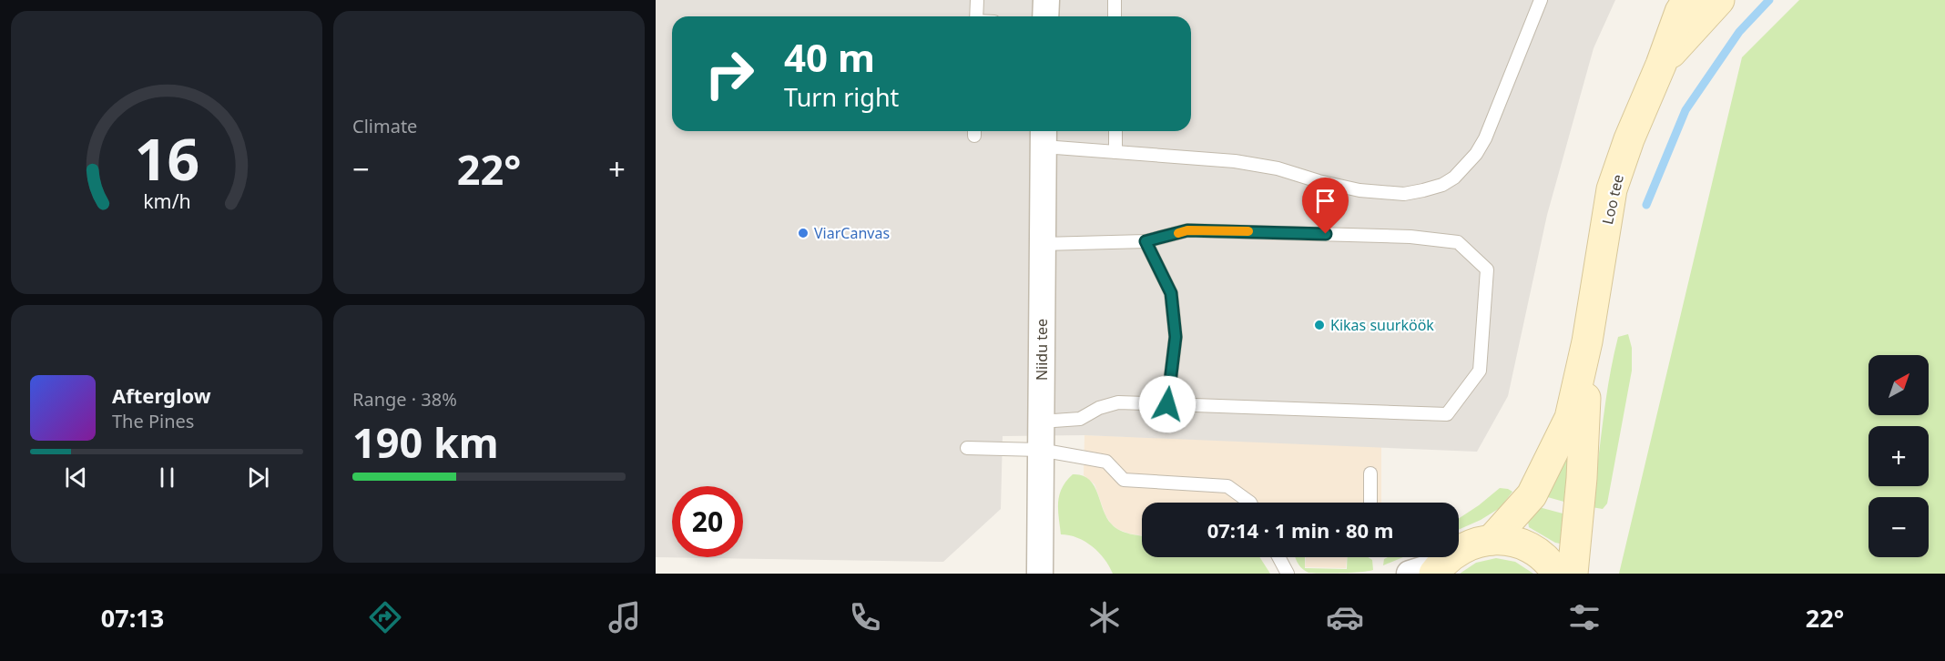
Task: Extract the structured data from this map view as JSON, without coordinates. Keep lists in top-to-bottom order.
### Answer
{
  "streets": {
    "street": ["Loo tee", "Niidu tee"]
  },
  "places": ["ViarCanvas", "Kikas suurköök"],
  "north": "top right",
  "page": {
    "tile": [
      "Climate",
      ["Range · 38%", "190 km"]
    ],
    "turn": ["40 m", "Turn right"],
    "heat": ["−", "22°", "+"],
    "map_buttons": ["+", "−"],
    "song": ["Afterglow", "The Pines"],
    "limit": "20",
    "trip": "07:14 · 1 min · 80 m",
    "tabs": ["07:13", "22°"],
    "gauge": ["16", "km/h"]
  }
}
